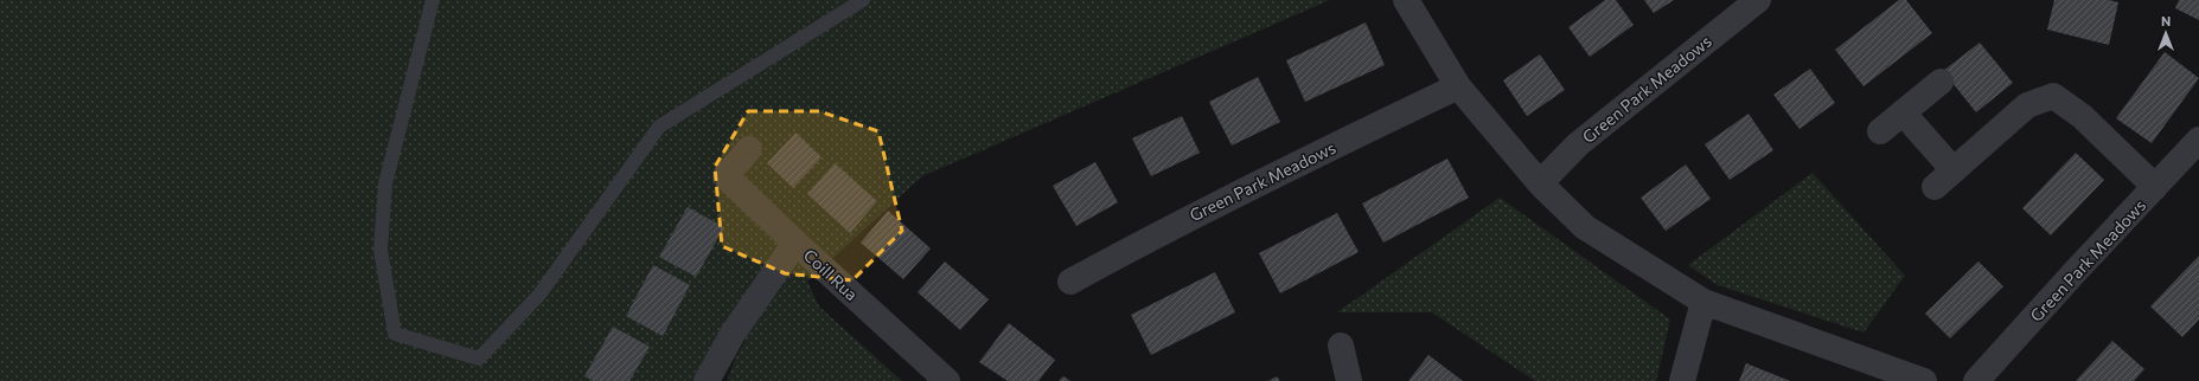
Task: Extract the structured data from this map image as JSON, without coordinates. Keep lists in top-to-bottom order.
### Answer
{
  "streets": {
    "street": ["Green Park Meadows", "Coill Rua"]
  },
  "north": "top"
}
